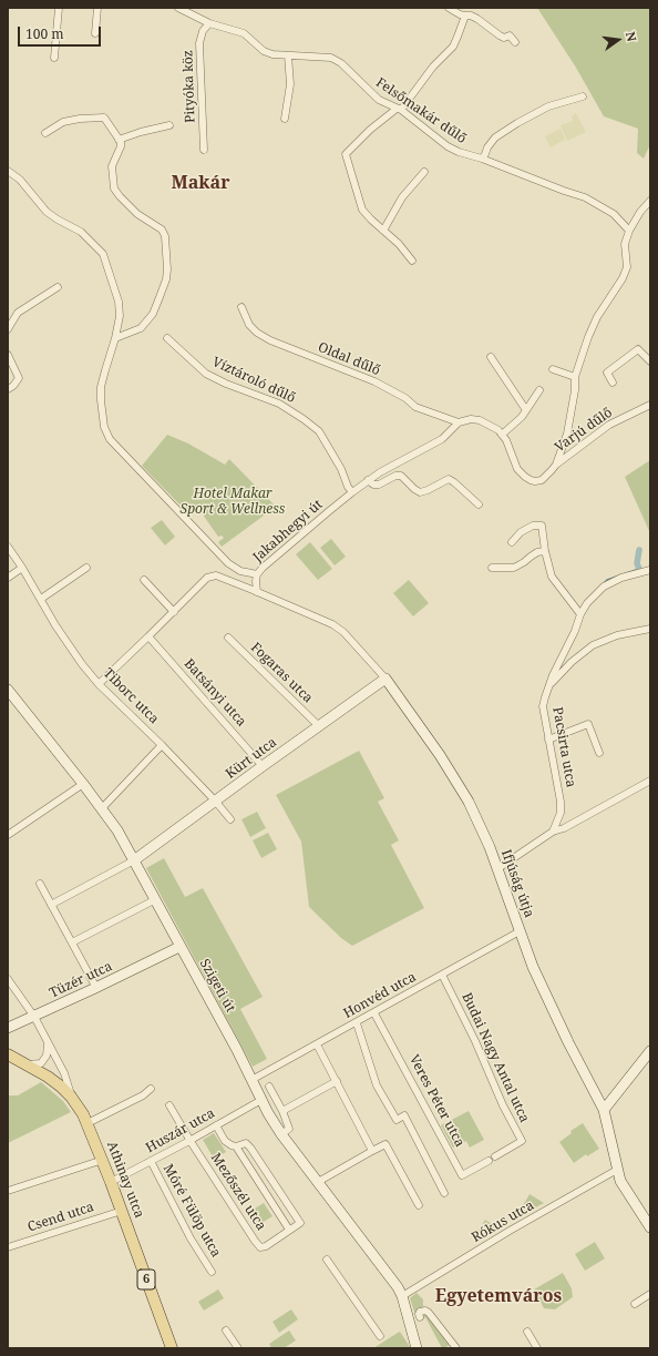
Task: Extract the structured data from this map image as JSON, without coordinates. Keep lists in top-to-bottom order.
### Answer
{
  "streets": {
    "main road": ["Athinay utca", "6"],
    "street": [
      "Pityóka köz",
      "Felsőmakár dűlő",
      "Oldal dűlő",
      "Víztároló dűlő",
      "Varjú dűlő",
      "Jakabhegyi út",
      "Fogaras utca",
      "Batsányi utca",
      "Tiborc utca",
      "Pacsirta utca",
      "Kürt utca",
      "Ifjúság útja",
      "Tüzér utca",
      "Szigeti út",
      "Honvéd utca",
      "Budai Nagy Antal utca",
      "Veres Péter utca",
      "Huszár utca",
      "Mezőszél utca",
      "Móré Fülöp utca",
      "Csend utca",
      "Rókus utca"
    ]
  },
  "crossings": [
    ["Pityóka köz", "Felsőmakár dűlő"],
    ["Oldal dűlő", "Jakabhegyi út"],
    ["Víztároló dűlő", "Jakabhegyi út"],
    ["Fogaras utca", "Kürt utca"],
    ["Batsányi utca", "Kürt utca"],
    ["Tiborc utca", "Kürt utca"],
    ["Pacsirta utca", "Ifjúság útja"],
    ["Kürt utca", "Ifjúság útja"],
    ["Kürt utca", "Szigeti út"],
    ["Ifjúság útja", "Honvéd utca"],
    ["Ifjúság útja", "Rókus utca"],
    ["Tüzér utca", "Szigeti út"],
    ["Szigeti út", "Honvéd utca"],
    ["Szigeti út", "Huszár utca"],
    ["Szigeti út", "Rókus utca"],
    ["Honvéd utca", "Budai Nagy Antal utca"],
    ["Honvéd utca", "Veres Péter utca"],
    ["Budai Nagy Antal utca", "Veres Péter utca"],
    ["Huszár utca", "Athinay utca"],
    ["Huszár utca", "Mezőszél utca"],
    ["Huszár utca", "Móré Fülöp utca"],
    ["Athinay utca", "Csend utca"]
  ],
  "districts": ["Makár", "Egyetemváros"],
  "parks": ["Hotel Makar Sport & Wellness"],
  "scale_bar": "100 m",
  "north": "right"
}
